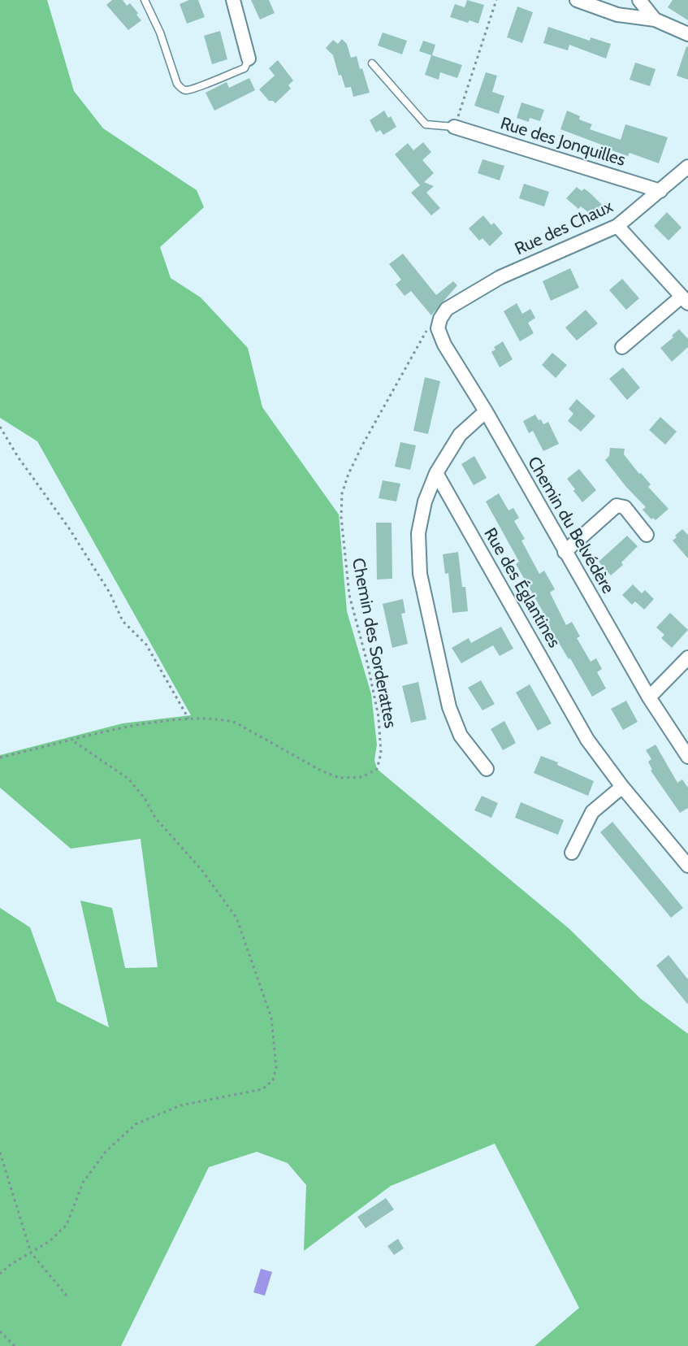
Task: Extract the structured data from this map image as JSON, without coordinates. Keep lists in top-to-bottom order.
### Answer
{
  "streets": {
    "street": [
      "Rue des Jonquilles",
      "Rue des Chaux",
      "Chemin du Belvédère",
      "Rue des Églantines"
    ],
    "path": ["Chemin des Sorderattes"]
  },
  "crossings": [
    ["Rue des Jonquilles", "Rue des Chaux"],
    ["Rue des Chaux", "Chemin du Belvédère"],
    ["Rue des Chaux", "Chemin des Sorderattes"],
    ["Chemin du Belvédère", "Chemin des Sorderattes"]
  ]
}
